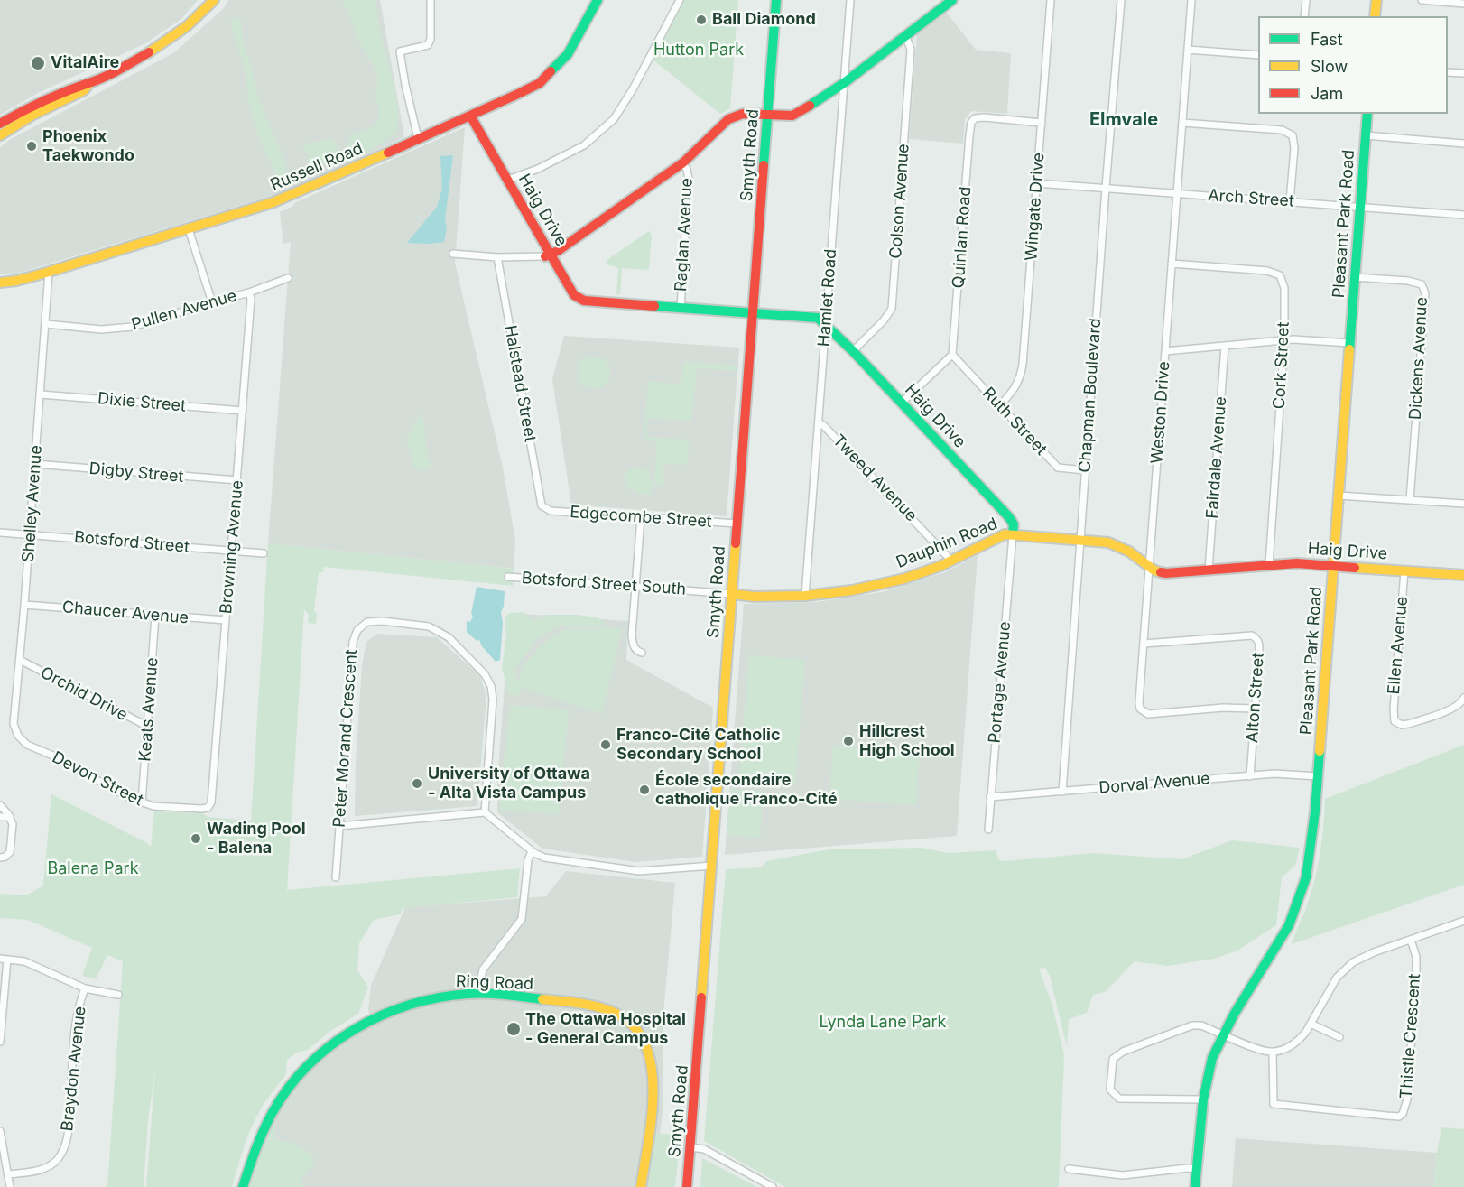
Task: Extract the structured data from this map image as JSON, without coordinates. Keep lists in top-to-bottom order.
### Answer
{
  "streets": {
    "street": [
      "Smyth Road",
      "Russell Road",
      "Arch Street",
      "Colson Avenue",
      "Wingate Drive",
      "Haig Drive",
      "Pleasant Park Road",
      "Raglan Avenue",
      "Quinlan Road",
      "Hamlet Road",
      "Pullen Avenue",
      "Dickens Avenue",
      "Cork Street",
      "Halstead Street",
      "Chapman Boulevard",
      "Dixie Street",
      "Weston Drive",
      "Ruth Street",
      "Fairdale Avenue",
      "Digby Street",
      "Tweed Avenue",
      "Shelley Avenue",
      "Edgecombe Street",
      "Botsford Street",
      "Dauphin Road",
      "Browning Avenue",
      "Botsford Street South",
      "Chaucer Avenue",
      "Ellen Avenue",
      "Portage Avenue",
      "Orchid Drive",
      "Alton Street",
      "Keats Avenue",
      "Peter Morand Crescent",
      "Devon Street",
      "Dorval Avenue",
      "Ring Road",
      "Thistle Crescent",
      "Braydon Avenue"
    ]
  },
  "crossings": [
    ["Smyth Road", "Haig Drive"],
    ["Smyth Road", "Edgecombe Street"],
    ["Smyth Road", "Dauphin Road"],
    ["Smyth Road", "Botsford Street South"],
    ["Russell Road", "Haig Drive"],
    ["Russell Road", "Shelley Avenue"],
    ["Arch Street", "Wingate Drive"],
    ["Arch Street", "Pleasant Park Road"],
    ["Arch Street", "Chapman Boulevard"],
    ["Arch Street", "Weston Drive"],
    ["Colson Avenue", "Haig Drive"],
    ["Wingate Drive", "Quinlan Road"],
    ["Wingate Drive", "Ruth Street"],
    ["Haig Drive", "Pleasant Park Road"],
    ["Haig Drive", "Raglan Avenue"],
    ["Haig Drive", "Hamlet Road"],
    ["Haig Drive", "Cork Street"],
    ["Haig Drive", "Chapman Boulevard"],
    ["Haig Drive", "Weston Drive"],
    ["Haig Drive", "Fairdale Avenue"],
    ["Haig Drive", "Dauphin Road"],
    ["Haig Drive", "Ellen Avenue"],
    ["Haig Drive", "Portage Avenue"],
    ["Pleasant Park Road", "Dickens Avenue"],
    ["Pleasant Park Road", "Dorval Avenue"],
    ["Quinlan Road", "Ruth Street"],
    ["Hamlet Road", "Tweed Avenue"],
    ["Hamlet Road", "Dauphin Road"],
    ["Pullen Avenue", "Shelley Avenue"],
    ["Pullen Avenue", "Browning Avenue"],
    ["Cork Street", "Weston Drive"],
    ["Halstead Street", "Edgecombe Street"],
    ["Chapman Boulevard", "Ruth Street"],
    ["Chapman Boulevard", "Dorval Avenue"],
    ["Dixie Street", "Shelley Avenue"],
    ["Dixie Street", "Browning Avenue"],
    ["Weston Drive", "Alton Street"],
    ["Digby Street", "Shelley Avenue"],
    ["Digby Street", "Browning Avenue"],
    ["Tweed Avenue", "Dauphin Road"],
    ["Shelley Avenue", "Botsford Street"],
    ["Shelley Avenue", "Chaucer Avenue"],
    ["Shelley Avenue", "Orchid Drive"],
    ["Shelley Avenue", "Devon Street"],
    ["Botsford Street", "Browning Avenue"],
    ["Dauphin Road", "Botsford Street South"],
    ["Dauphin Road", "Portage Avenue"],
    ["Browning Avenue", "Chaucer Avenue"],
    ["Browning Avenue", "Devon Street"],
    ["Chaucer Avenue", "Keats Avenue"],
    ["Portage Avenue", "Dorval Avenue"],
    ["Orchid Drive", "Keats Avenue"],
    ["Alton Street", "Dorval Avenue"],
    ["Keats Avenue", "Devon Street"]
  ],
  "districts": ["Elmvale"],
  "parks": ["Hutton Park", "Balena Park", "Lynda Lane Park"],
  "places": [
    "Ball Diamond",
    "VitalAire",
    "Phoenix Taekwondo",
    "Hillcrest High School",
    "Franco-Cité Catholic Secondary School",
    "University of Ottawa - Alta Vista Campus",
    "École secondaire catholique Franco-Cité",
    "Wading Pool - Balena",
    "The Ottawa Hospital - General Campus"
  ],
  "legend": ["Fast", "Slow", "Jam"]
}
